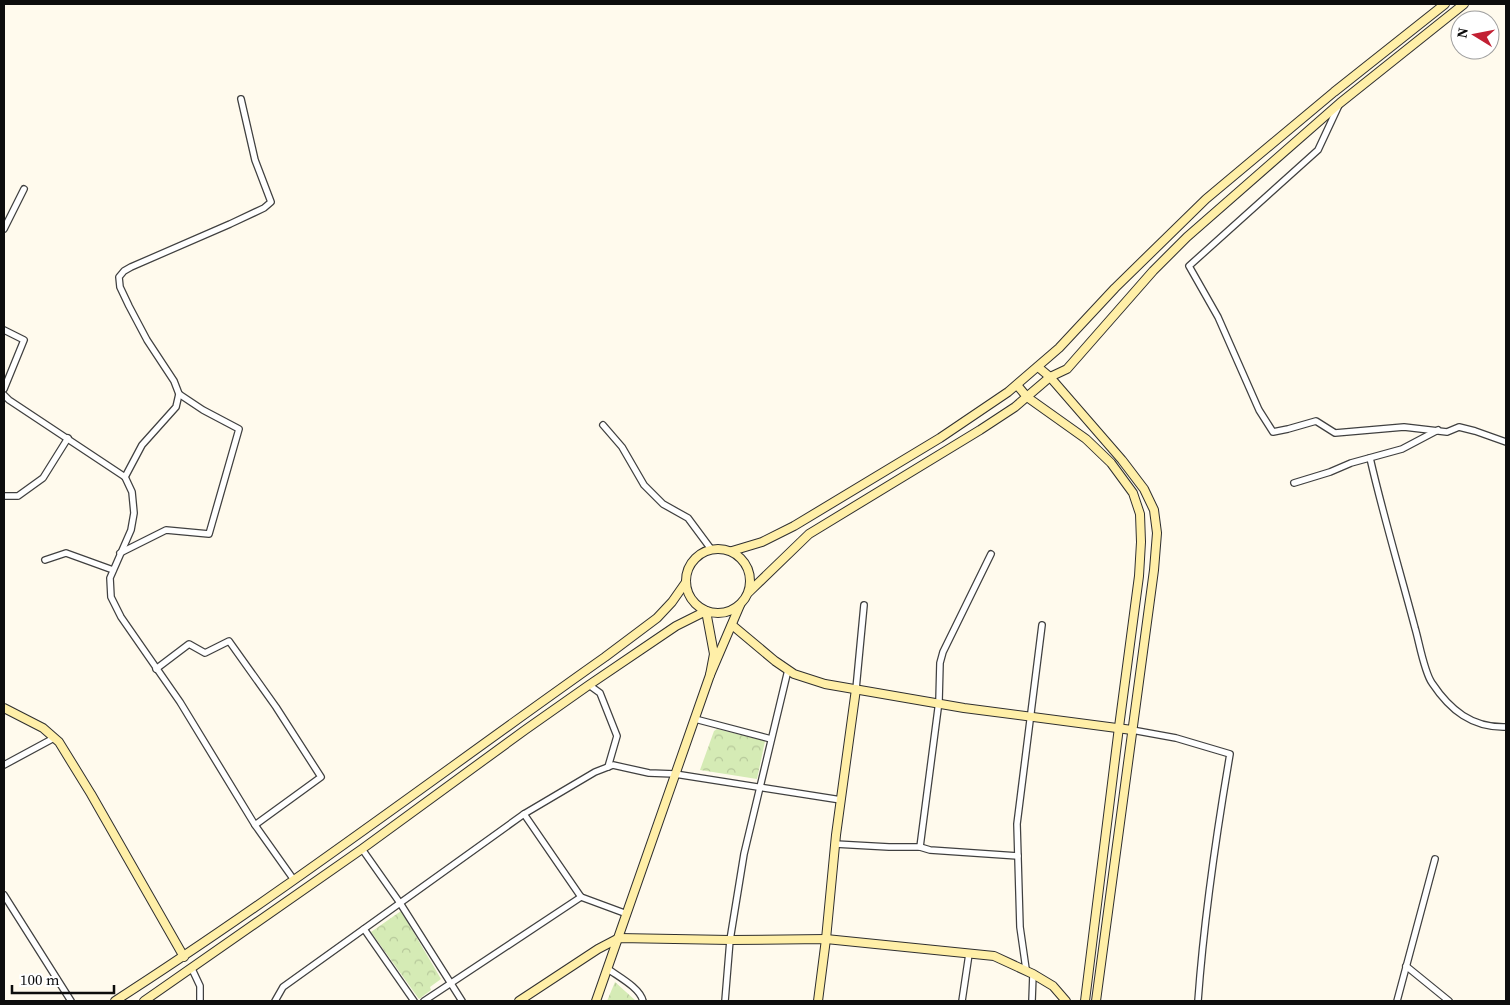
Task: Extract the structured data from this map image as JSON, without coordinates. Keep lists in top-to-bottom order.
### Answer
{
  "scale_bar": "100 m",
  "north": "left"
}
